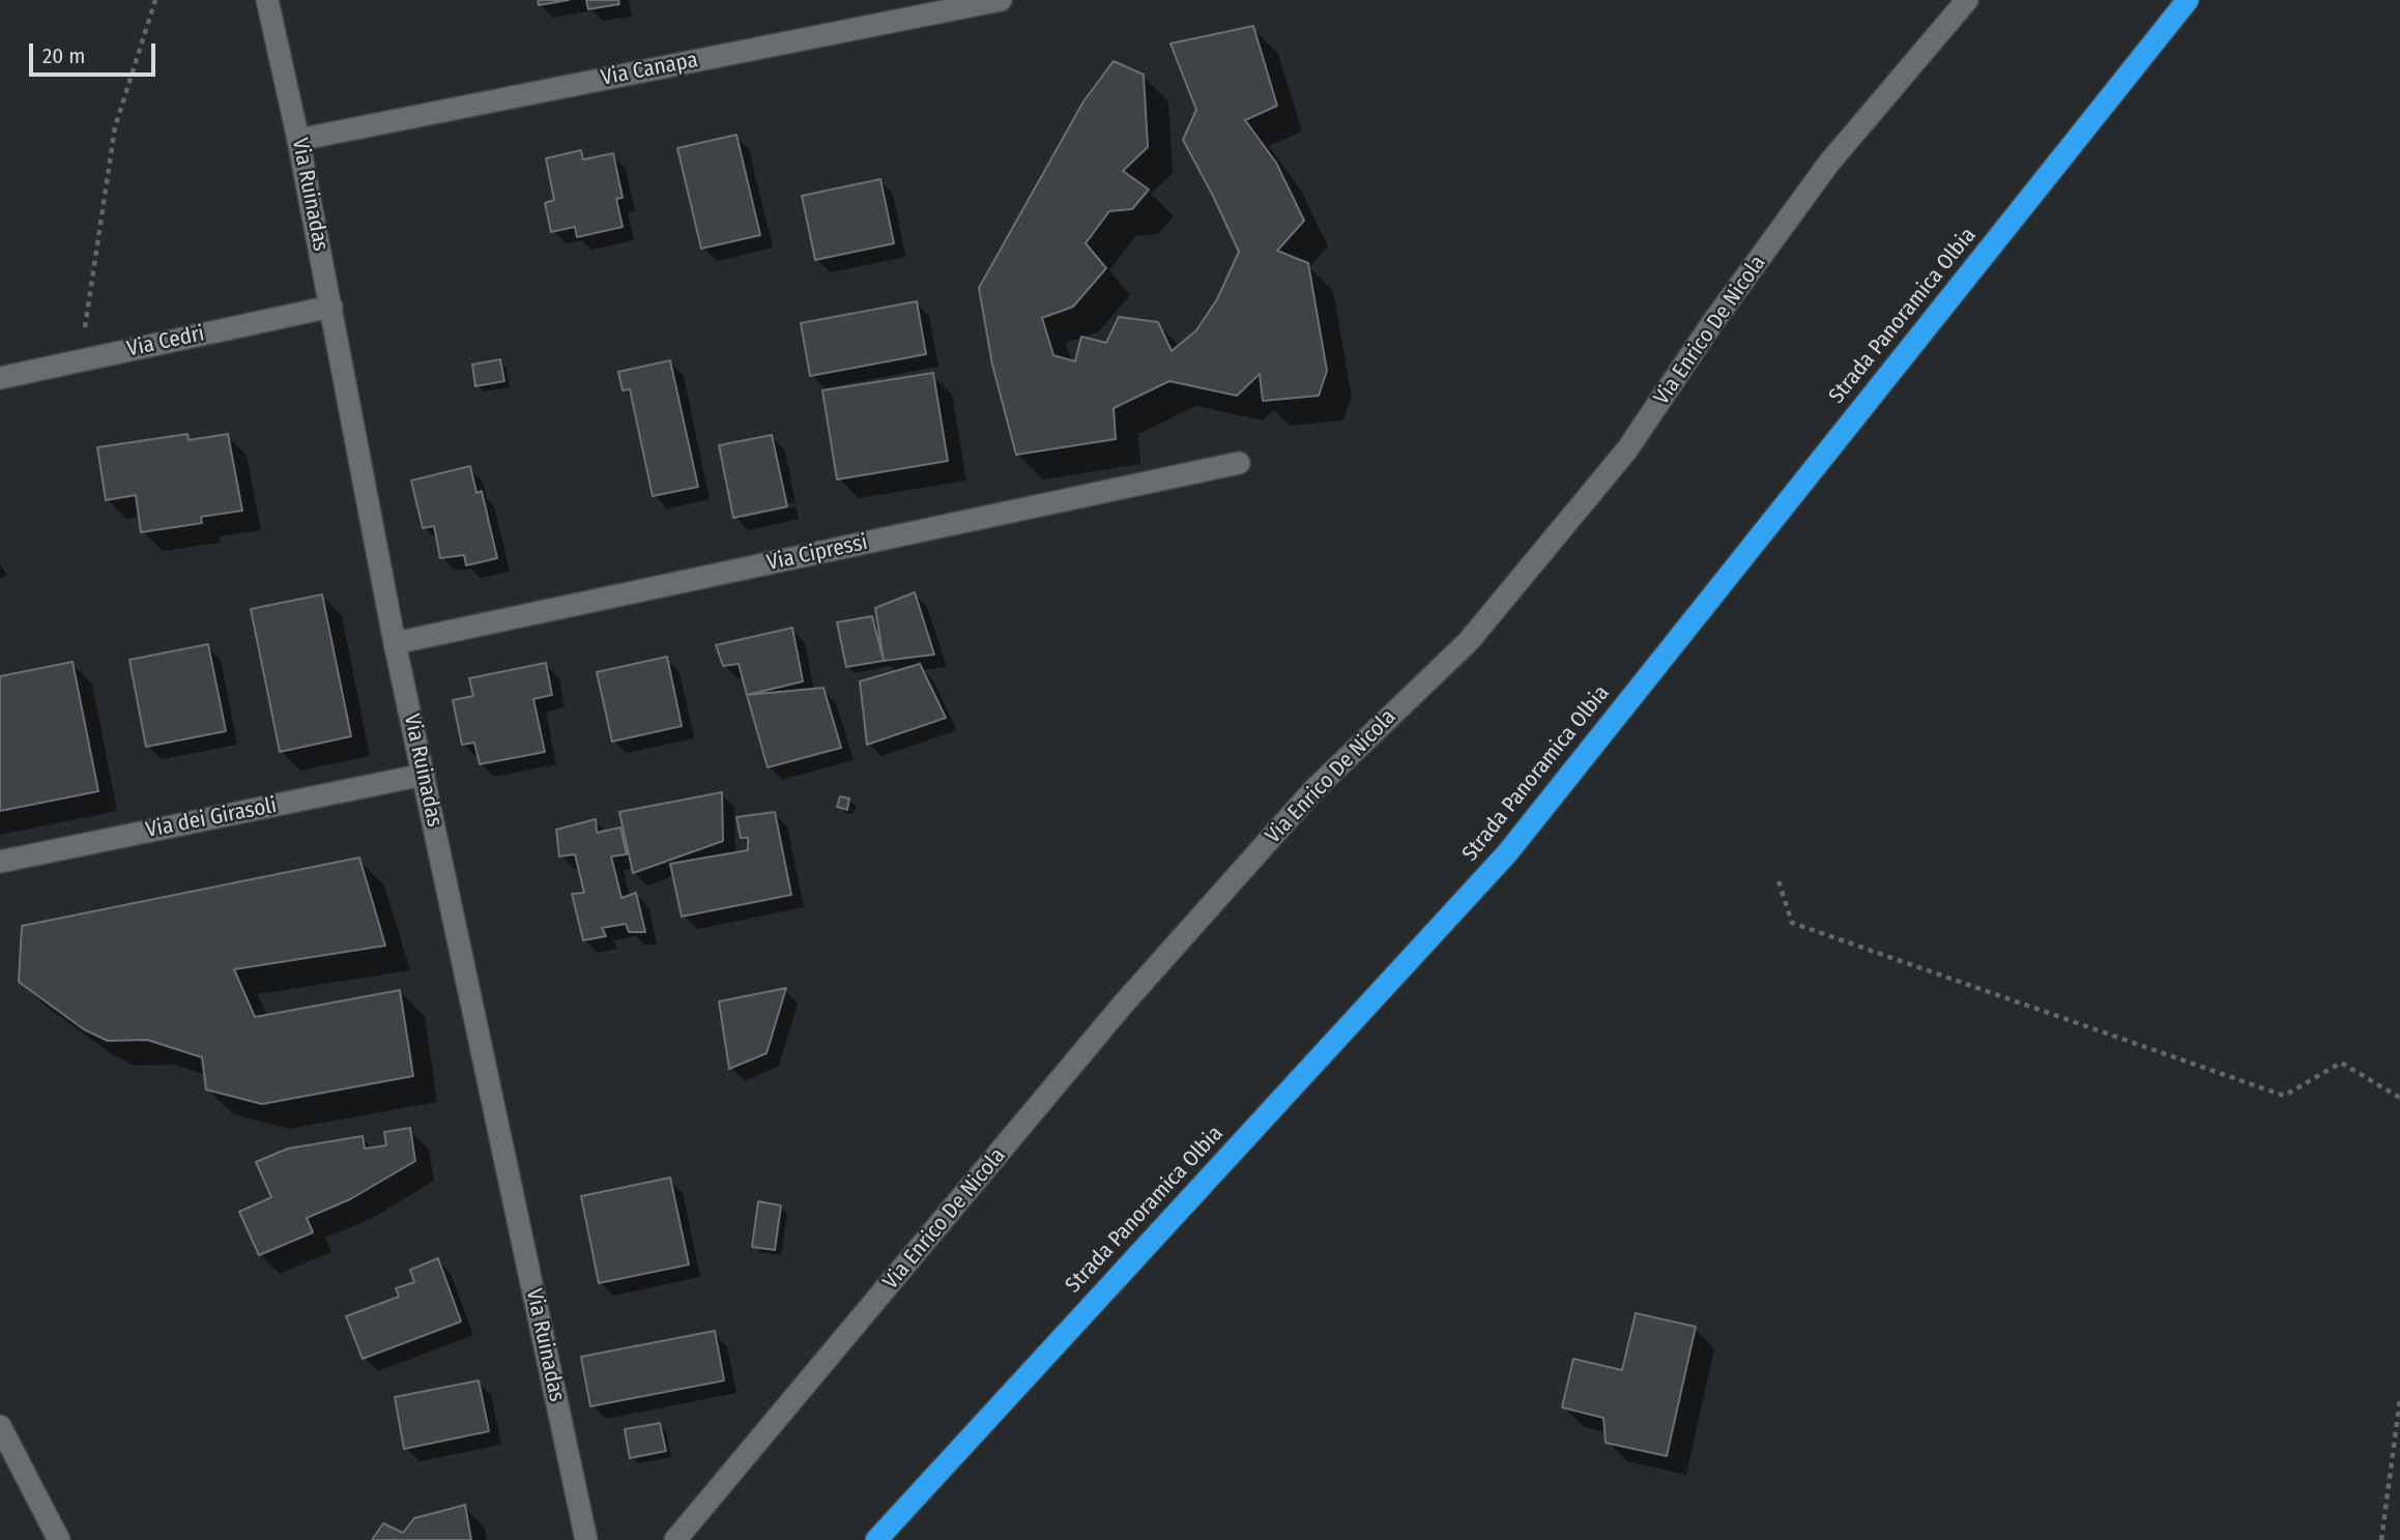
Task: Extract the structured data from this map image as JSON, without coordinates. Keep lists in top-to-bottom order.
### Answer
{
  "streets": {
    "highway": ["Strada Panoramica Olbia"],
    "street": [
      "Via Canapa",
      "Via Ruinadas",
      "Via Enrico De Nicola",
      "Via Cedri",
      "Via Cipressi",
      "Via dei Girasoli"
    ]
  },
  "crossings": [
    ["Via Canapa", "Via Ruinadas"],
    ["Via Ruinadas", "Via Cedri"],
    ["Via Ruinadas", "Via Cipressi"],
    ["Via Ruinadas", "Via dei Girasoli"]
  ],
  "scale_bar": "20 m"
}
